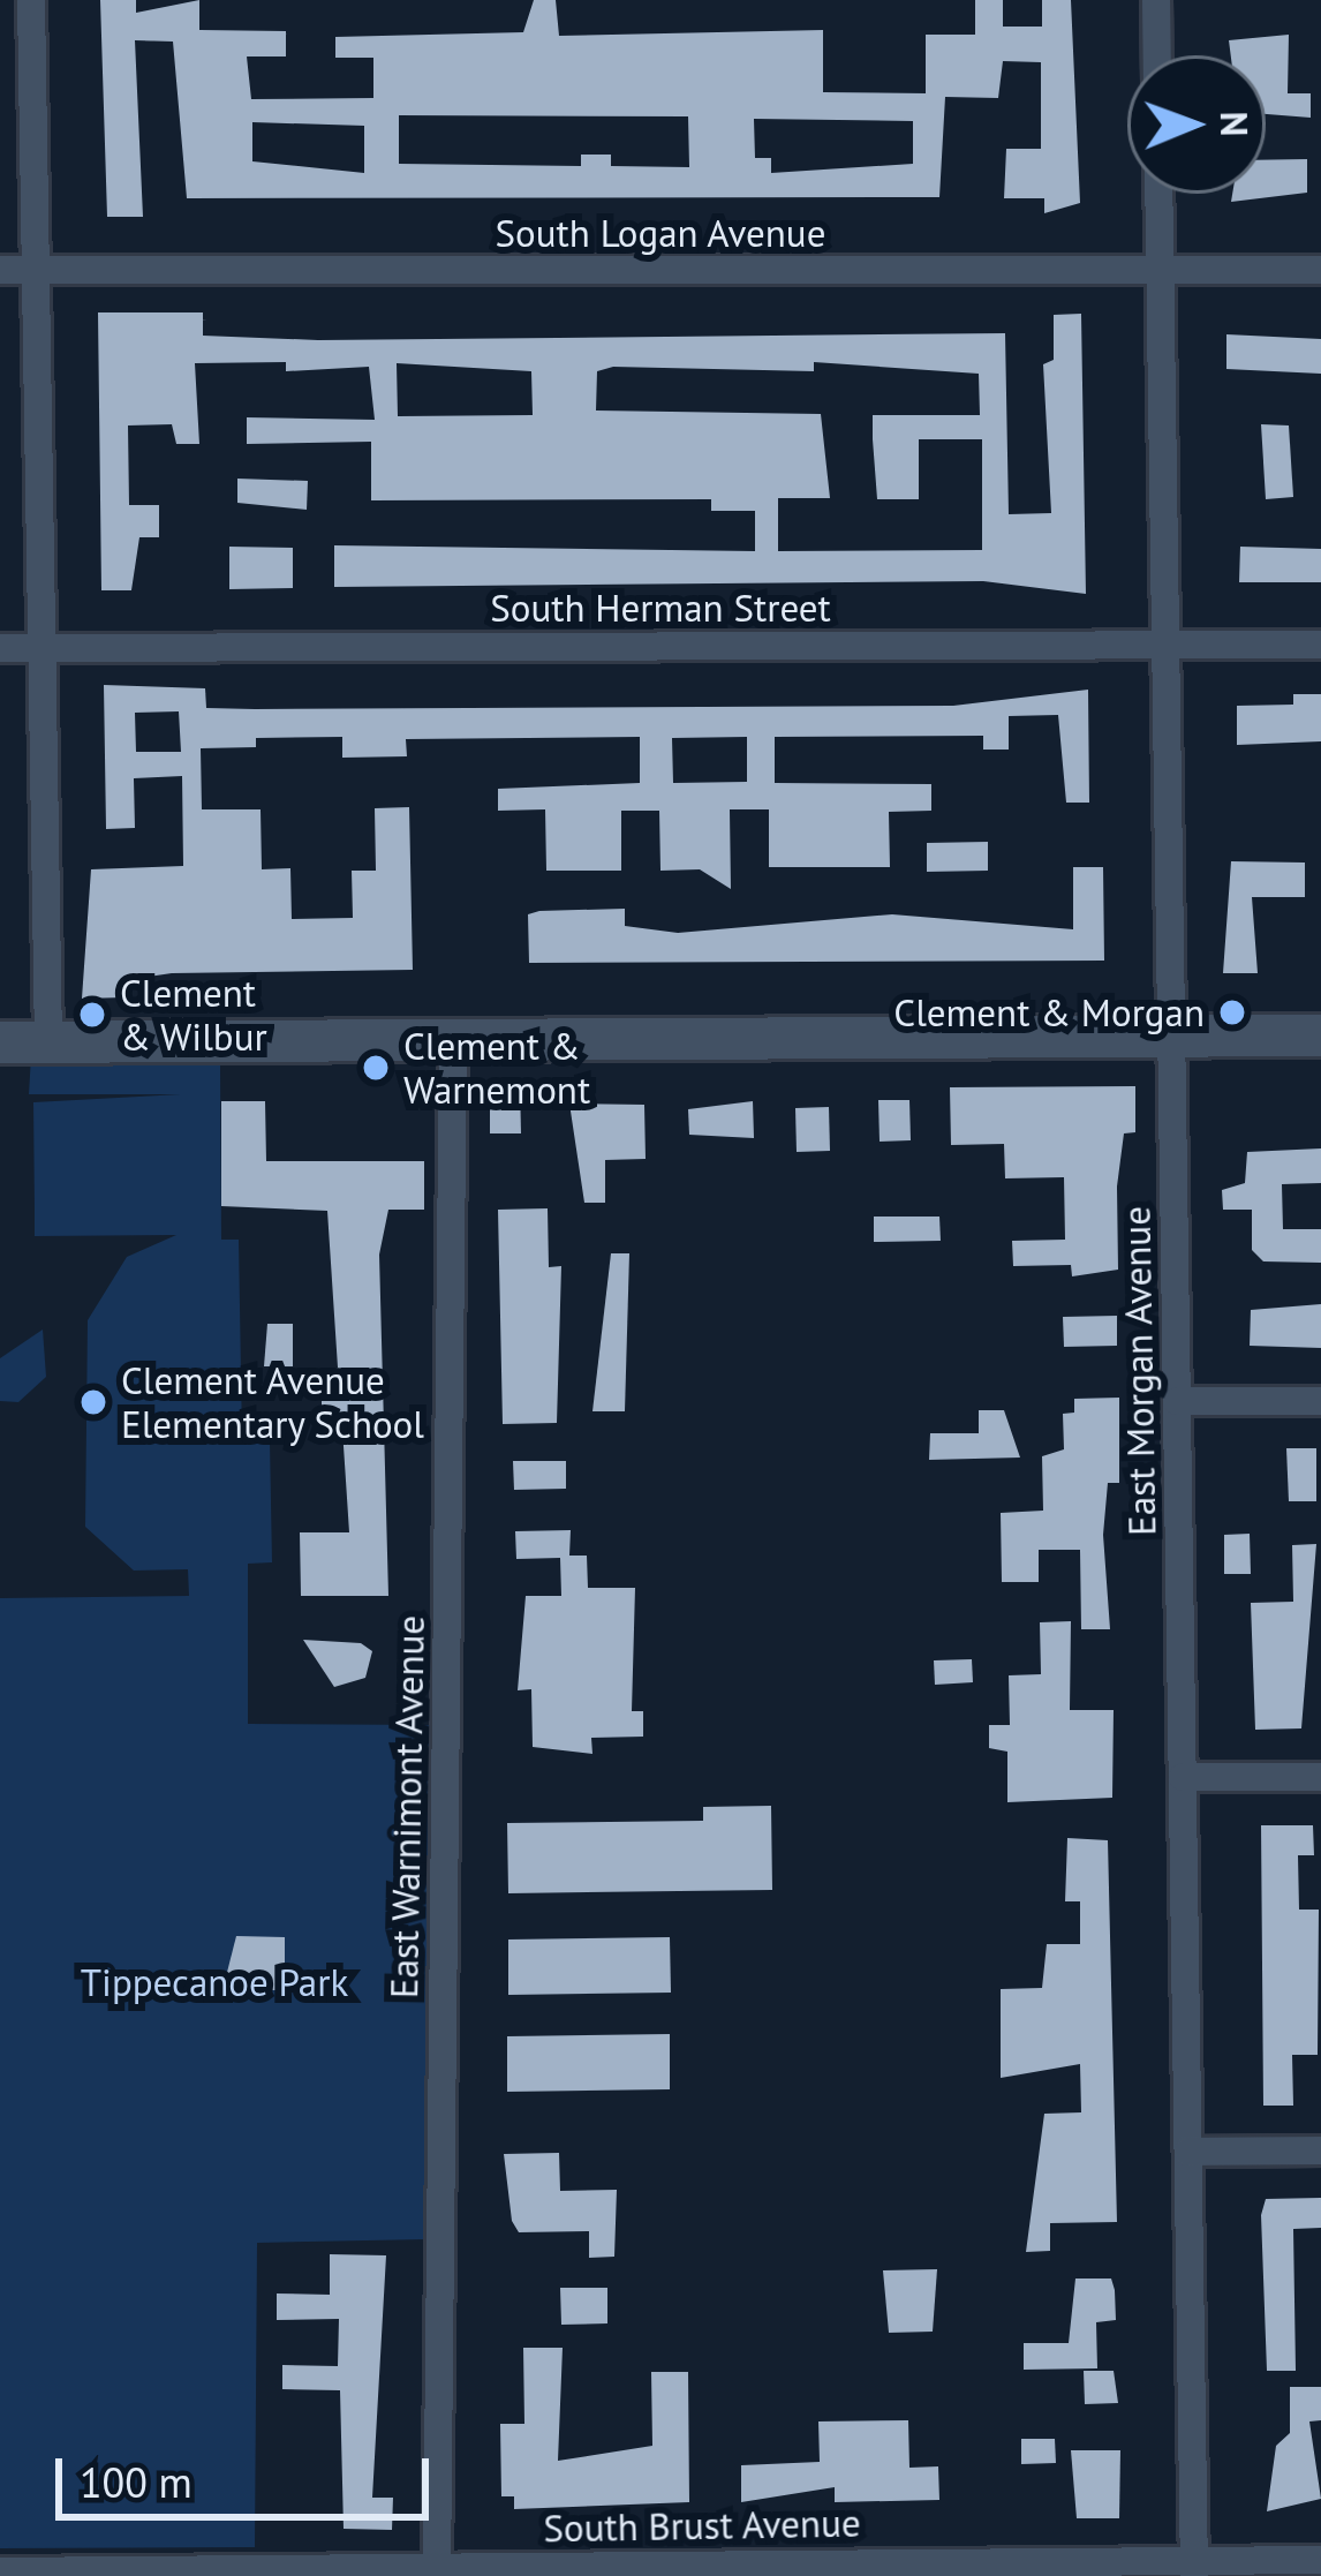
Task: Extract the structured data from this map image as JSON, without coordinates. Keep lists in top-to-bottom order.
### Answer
{
  "streets": {
    "street": [
      "South Logan Avenue",
      "South Herman Street",
      "East Morgan Avenue",
      "East Warnimont Avenue",
      "South Brust Avenue"
    ]
  },
  "crossings": [
    ["South Logan Avenue", "East Morgan Avenue"],
    ["South Herman Street", "East Morgan Avenue"],
    ["East Morgan Avenue", "South Brust Avenue"],
    ["East Warnimont Avenue", "South Brust Avenue"]
  ],
  "parks": ["Tippecanoe Park"],
  "places": [
    "Clement & Morgan",
    "Clement & Wilbur",
    "Clement & Warnemont",
    "Clement Avenue Elementary School"
  ],
  "scale_bar": "100 m",
  "north": "right"
}
